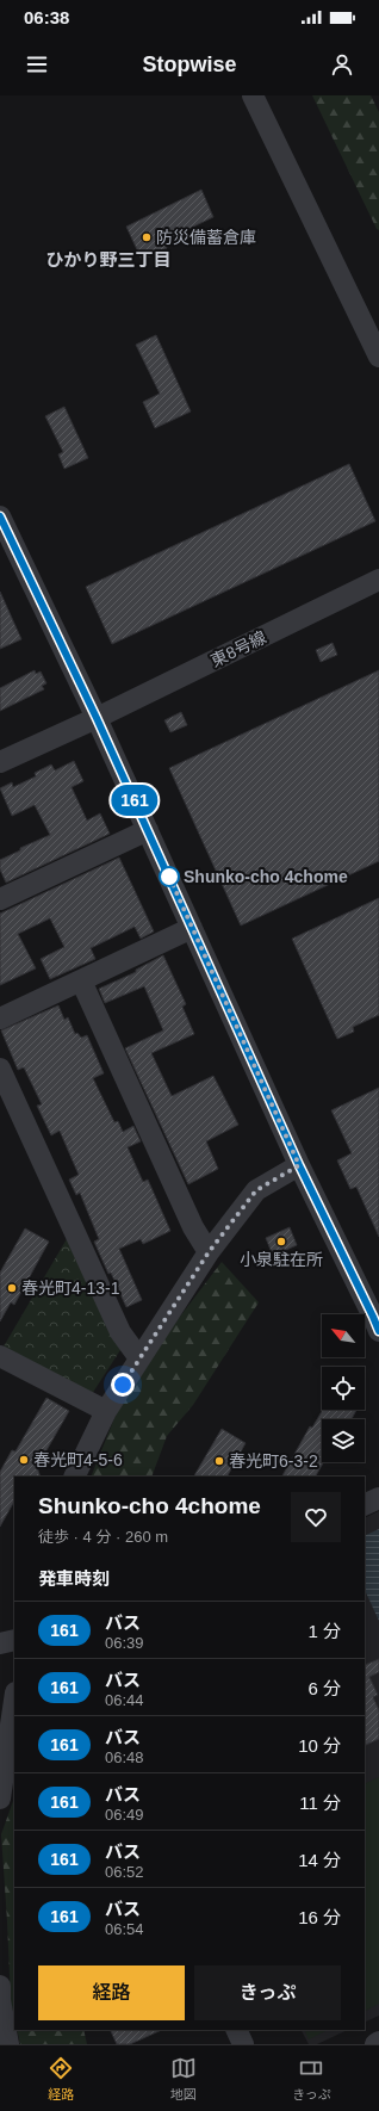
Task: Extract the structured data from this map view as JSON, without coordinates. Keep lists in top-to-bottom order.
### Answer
{
  "streets": {
    "street": ["東8号線"]
  },
  "districts": ["ひかり野三丁目"],
  "places": [
    "防災備蓄倉庫",
    "Shunko-cho 4chome",
    "小泉駐在所",
    "春光町4-13-1",
    "春光町4-5-6",
    "春光町6-3-2"
  ],
  "lines": ["bus line 161"],
  "north": "top left",
  "page": {
    "status": "06:38",
    "header": "Stopwise",
    "on_map": "161",
    "heading": [
      ["Shunko-cho 4chome", "徒歩 · 4 分 · 260 m"],
      "発車時刻"
    ],
    "list": [
      {
        "mark": "161",
        "name": "バス",
        "note": "06:39",
        "value": "1 分"
      },
      {
        "mark": "161",
        "name": "バス",
        "note": "06:44",
        "value": "6 分"
      },
      {
        "mark": "161",
        "name": "バス",
        "note": "06:48",
        "value": "10 分"
      },
      {
        "mark": "161",
        "name": "バス",
        "note": "06:49",
        "value": "11 分"
      },
      {
        "mark": "161",
        "name": "バス",
        "note": "06:52",
        "value": "14 分"
      },
      {
        "mark": "161",
        "name": "バス",
        "note": "06:54",
        "value": "16 分"
      }
    ],
    "buttons": ["経路", "きっぷ"],
    "tabs": ["経路", "地図", "きっぷ"]
  }
}
